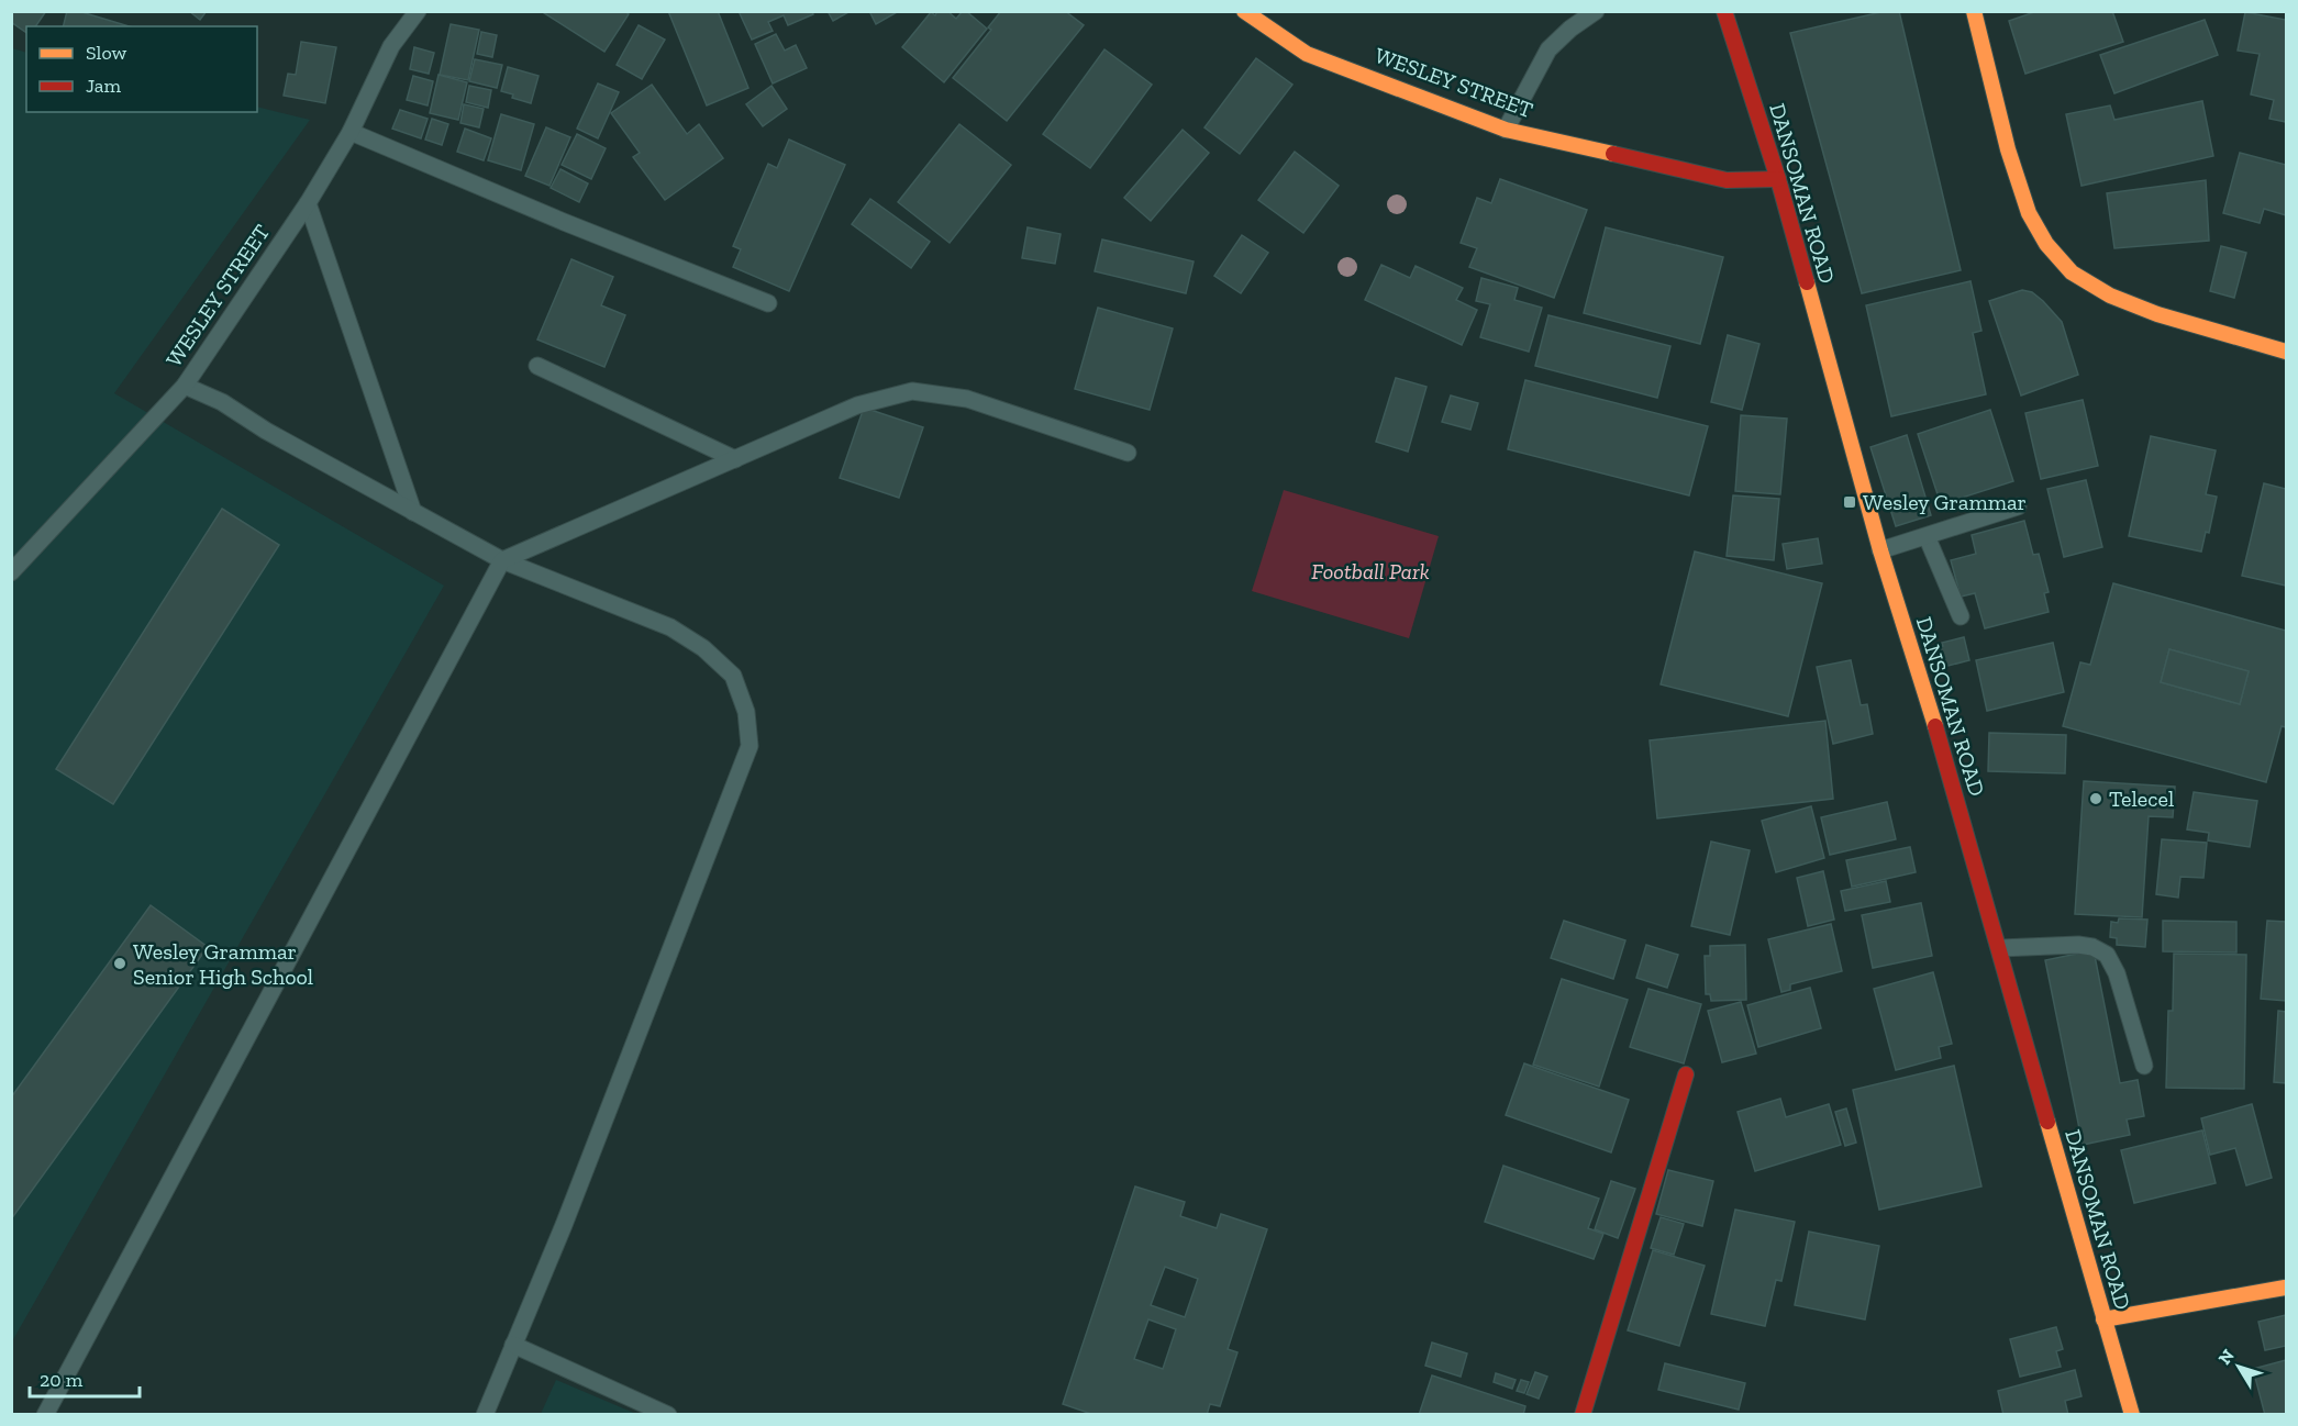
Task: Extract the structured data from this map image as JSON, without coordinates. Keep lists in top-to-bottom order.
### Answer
{
  "streets": {
    "street": ["WESLEY STREET", "DANSOMAN ROAD"]
  },
  "crossings": [
    ["WESLEY STREET", "DANSOMAN ROAD"]
  ],
  "parks": ["Football Park"],
  "places": {
    "transit": ["Wesley Grammar"],
    "other": ["Telecel", "Wesley Grammar Senior High School"]
  },
  "legend": ["Slow", "Jam"],
  "scale_bar": "20 m",
  "north": "top left"
}
